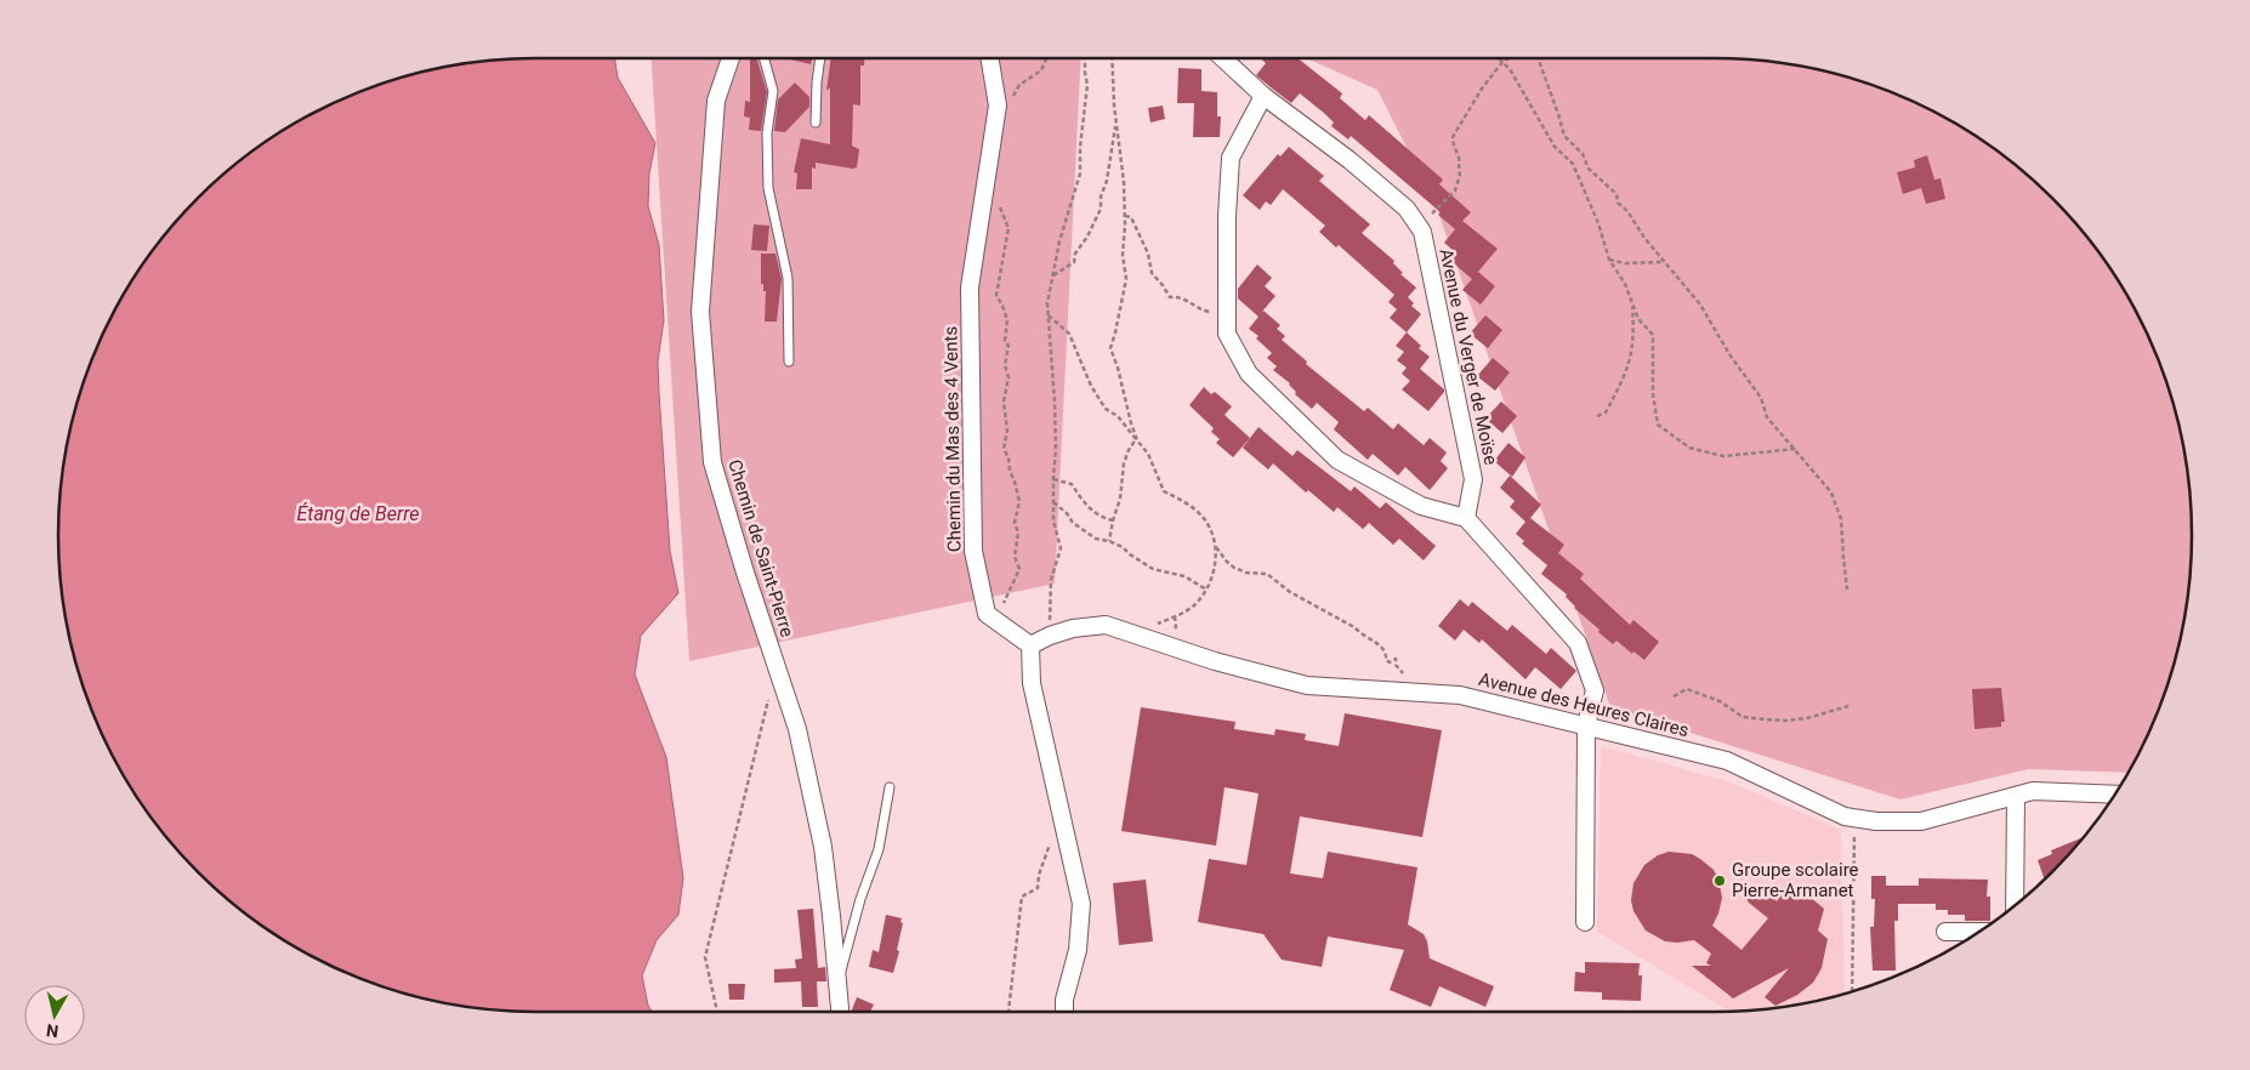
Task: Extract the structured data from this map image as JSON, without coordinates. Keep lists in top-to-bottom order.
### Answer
{
  "streets": {
    "street": [
      "Avenue du Verger de Moïse",
      "Chemin du Mas des 4 Vents",
      "Chemin de Saint-Pierre",
      "Avenue des Heures Claires"
    ]
  },
  "water": ["Étang de Berre"],
  "places": ["Groupe scolaire Pierre-Armanet"],
  "north": "bottom"
}
